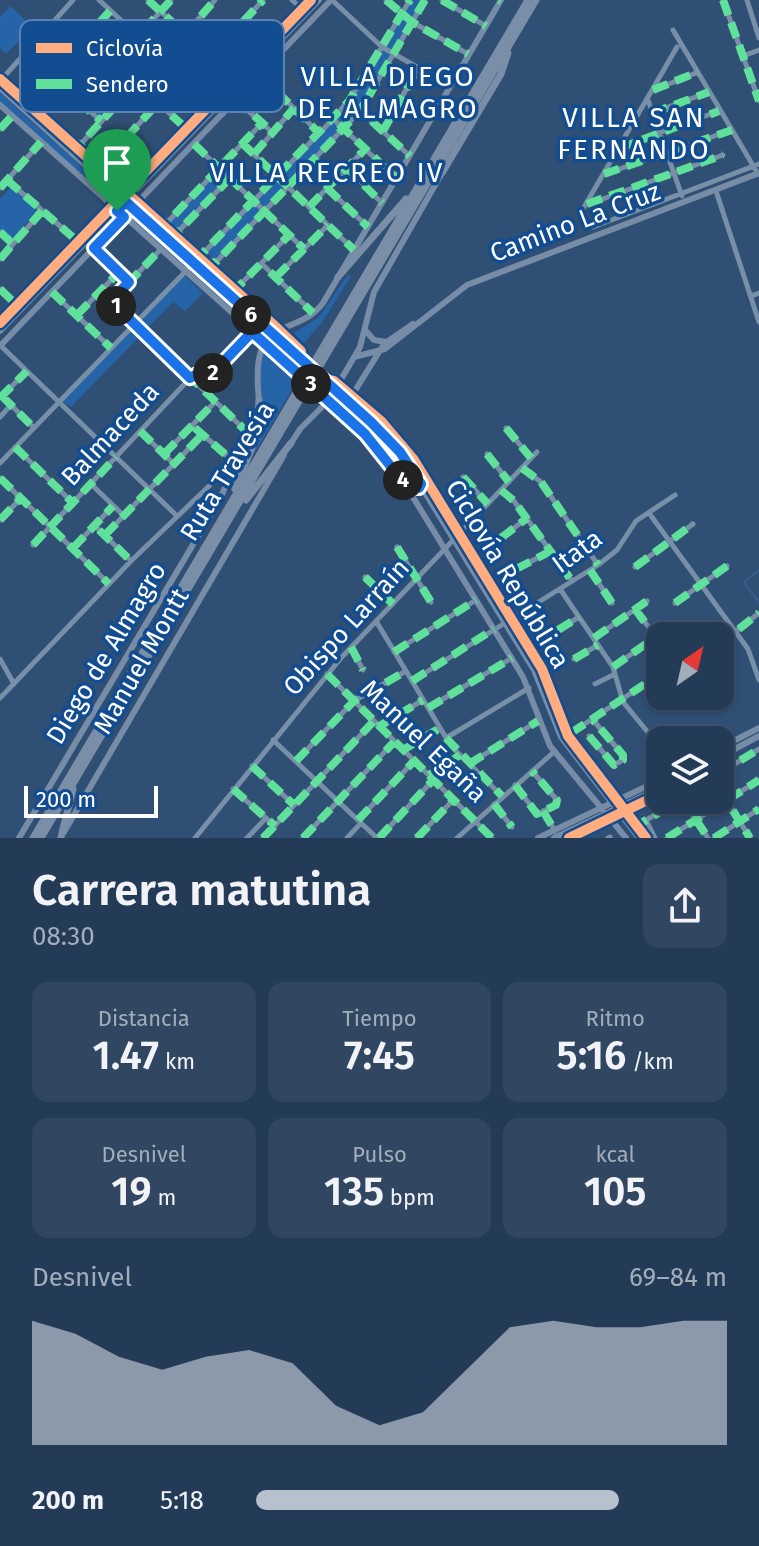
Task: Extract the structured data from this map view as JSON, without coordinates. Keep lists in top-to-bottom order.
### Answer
{
  "streets": {
    "highway": ["Ruta Travesía"],
    "main road": ["Camino La Cruz", "Diego de Almagro", "Manuel Montt"],
    "street": [
      "Balmaceda",
      "Itata",
      "Obispo Larraín",
      "Manuel Egaña"
    ],
    "cycle path": ["Ciclovía República"]
  },
  "crossings": [
    ["Obispo Larraín", "Manuel Egaña"]
  ],
  "districts": ["VILLA DIEGO DE ALMAGRO", "VILLA SAN FERNANDO", "VILLA RECREO IV"],
  "legend": ["Ciclovía", "Sendero"],
  "scale_bar": "200 m",
  "north": "top right",
  "page": {
    "pins": [
      "1",
      "6",
      "2",
      "3",
      "4"
    ],
    "scale": "200 m",
    "heading": ["Carrera matutina", "08:30"],
    "stats": [
      ["Distancia", "1.47 km"],
      ["Tiempo", "7:45"],
      ["Ritmo", "5:16 /km"],
      ["Desnivel", "19 m"],
      ["Pulso", "135 bpm"],
      ["kcal", "105"]
    ],
    "chart": ["Desnivel", "69–84 m"],
    "list": [
      {
        "name": "200 m",
        "note": "5:18"
      }
    ]
  }
}
